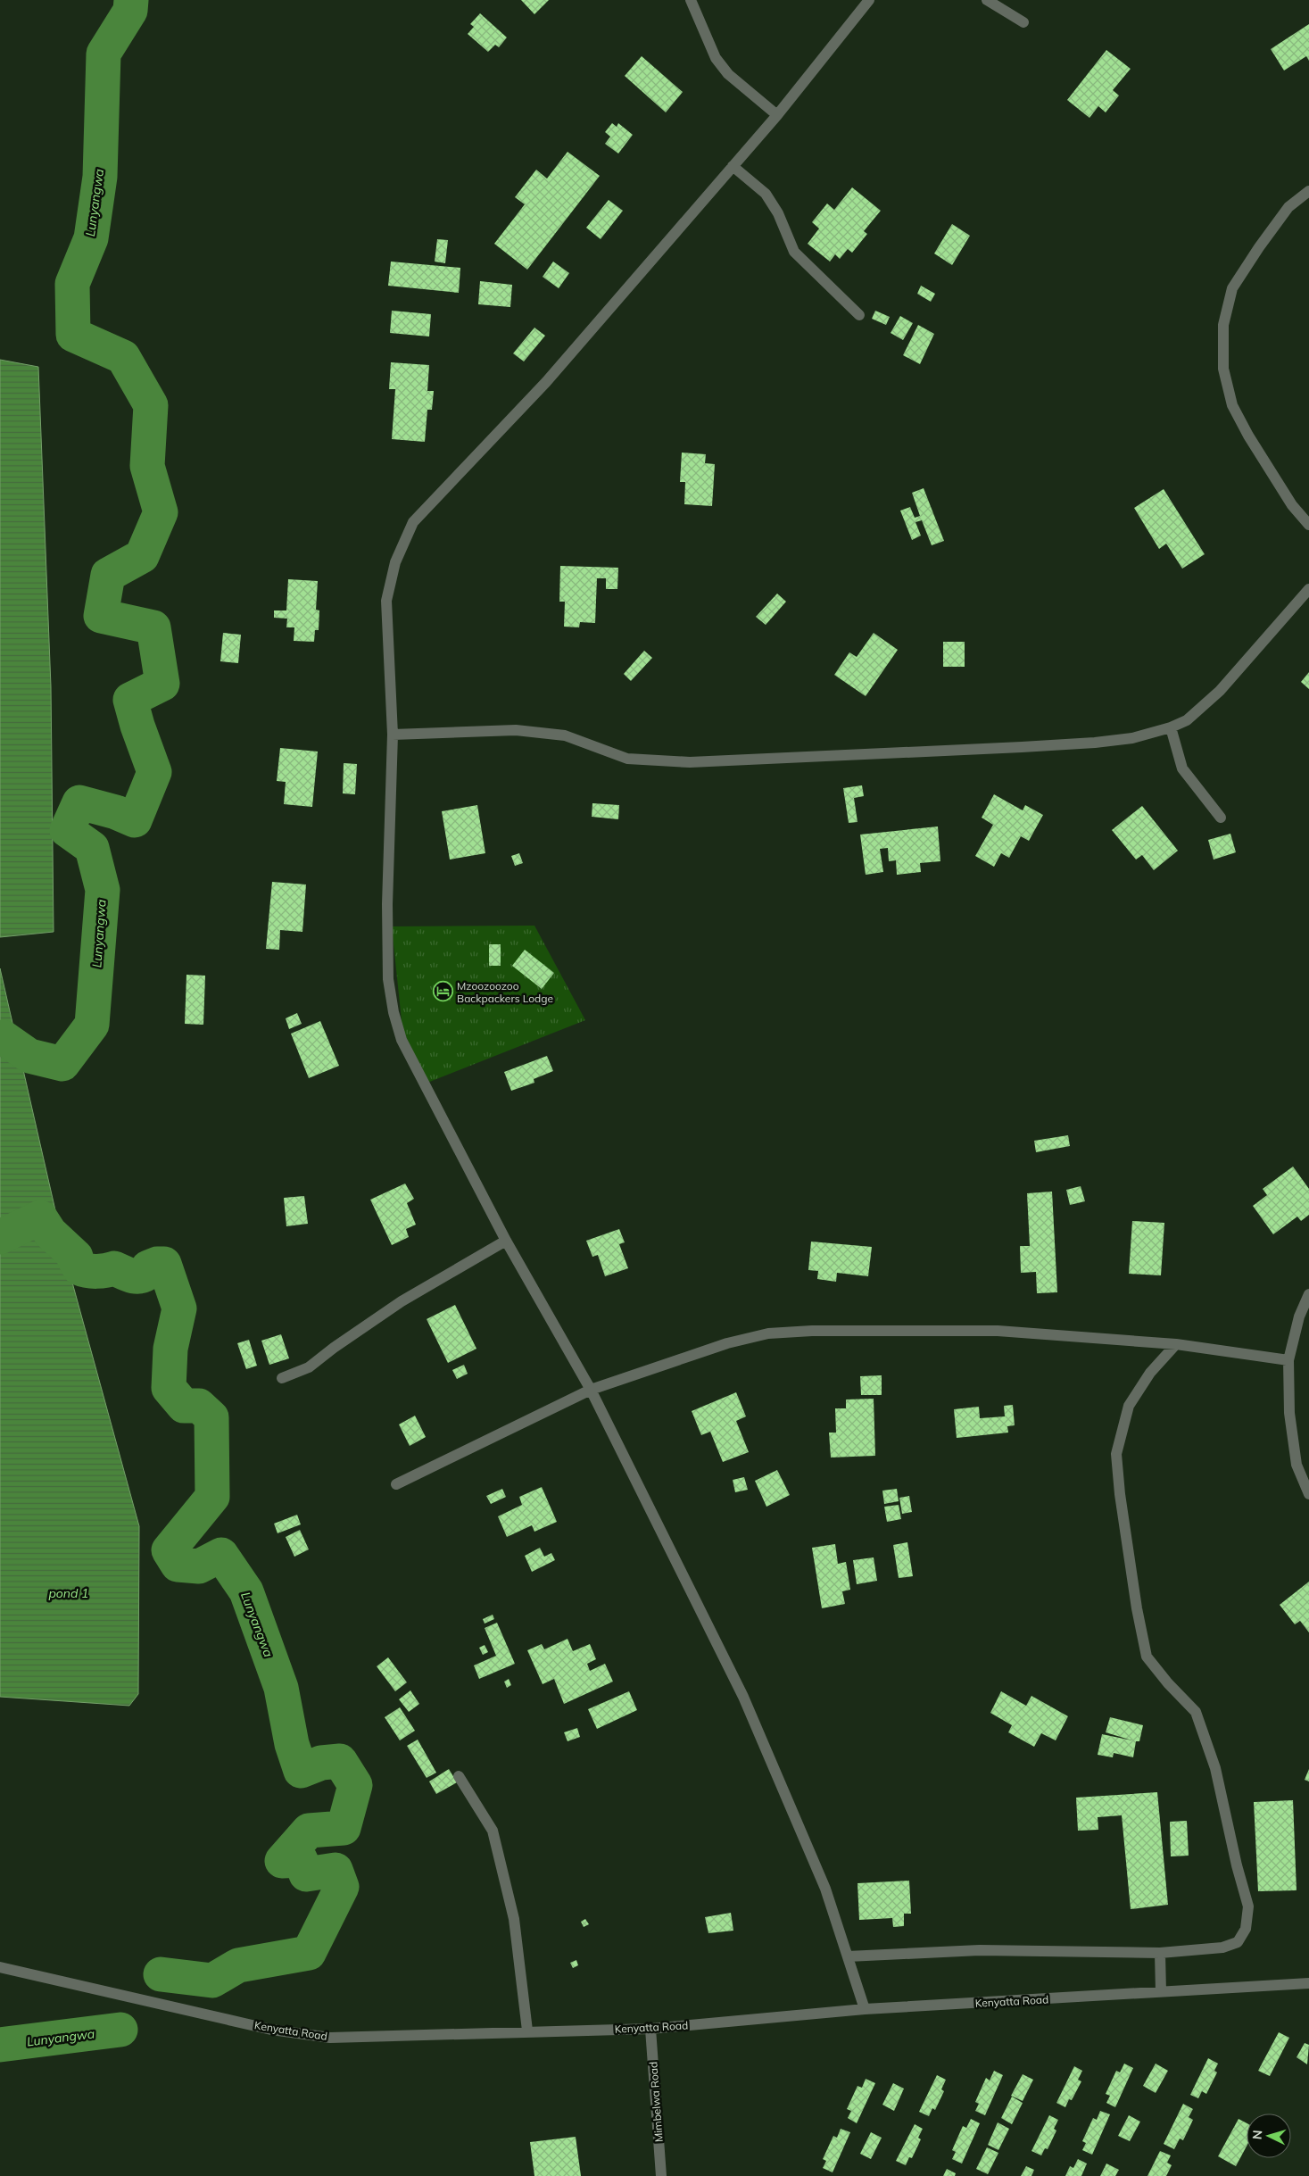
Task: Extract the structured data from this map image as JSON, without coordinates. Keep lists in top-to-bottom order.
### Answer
{
  "streets": {
    "street": ["Kenyatta Road", "Mimbelwa Road"]
  },
  "crossings": [
    ["Kenyatta Road", "Mimbelwa Road"]
  ],
  "water": ["Lunyangwa", "pond 1"],
  "places": {
    "hotel": ["Mzoozoozoo Backpackers Lodge"]
  },
  "north": "left"
}
